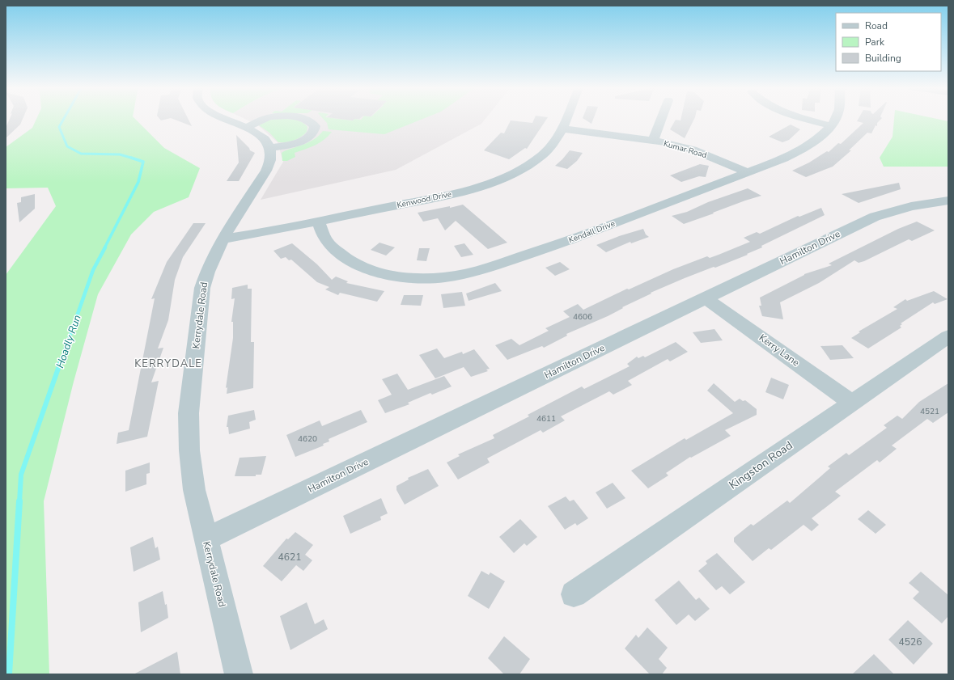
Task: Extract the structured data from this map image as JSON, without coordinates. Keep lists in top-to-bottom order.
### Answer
{
  "streets": {
    "street": [
      "Kumar Road",
      "Kenwood Drive",
      "Kendall Drive",
      "Hamilton Drive",
      "Kerrydale Road",
      "Kerry Lane",
      "Kingston Road"
    ]
  },
  "crossings": [
    ["Kumar Road", "Kenwood Drive"],
    ["Kumar Road", "Kendall Drive"],
    ["Kenwood Drive", "Kendall Drive"],
    ["Kenwood Drive", "Kerrydale Road"],
    ["Hamilton Drive", "Kerrydale Road"],
    ["Hamilton Drive", "Kerry Lane"],
    ["Kerry Lane", "Kingston Road"]
  ],
  "districts": ["KERRYDALE"],
  "water": ["Hoadly Run"],
  "house_numbers": [
    "4606",
    "4521",
    "4611",
    "4620",
    "4621",
    "4526"
  ],
  "legend": ["Road", "Park", "Building"]
}
